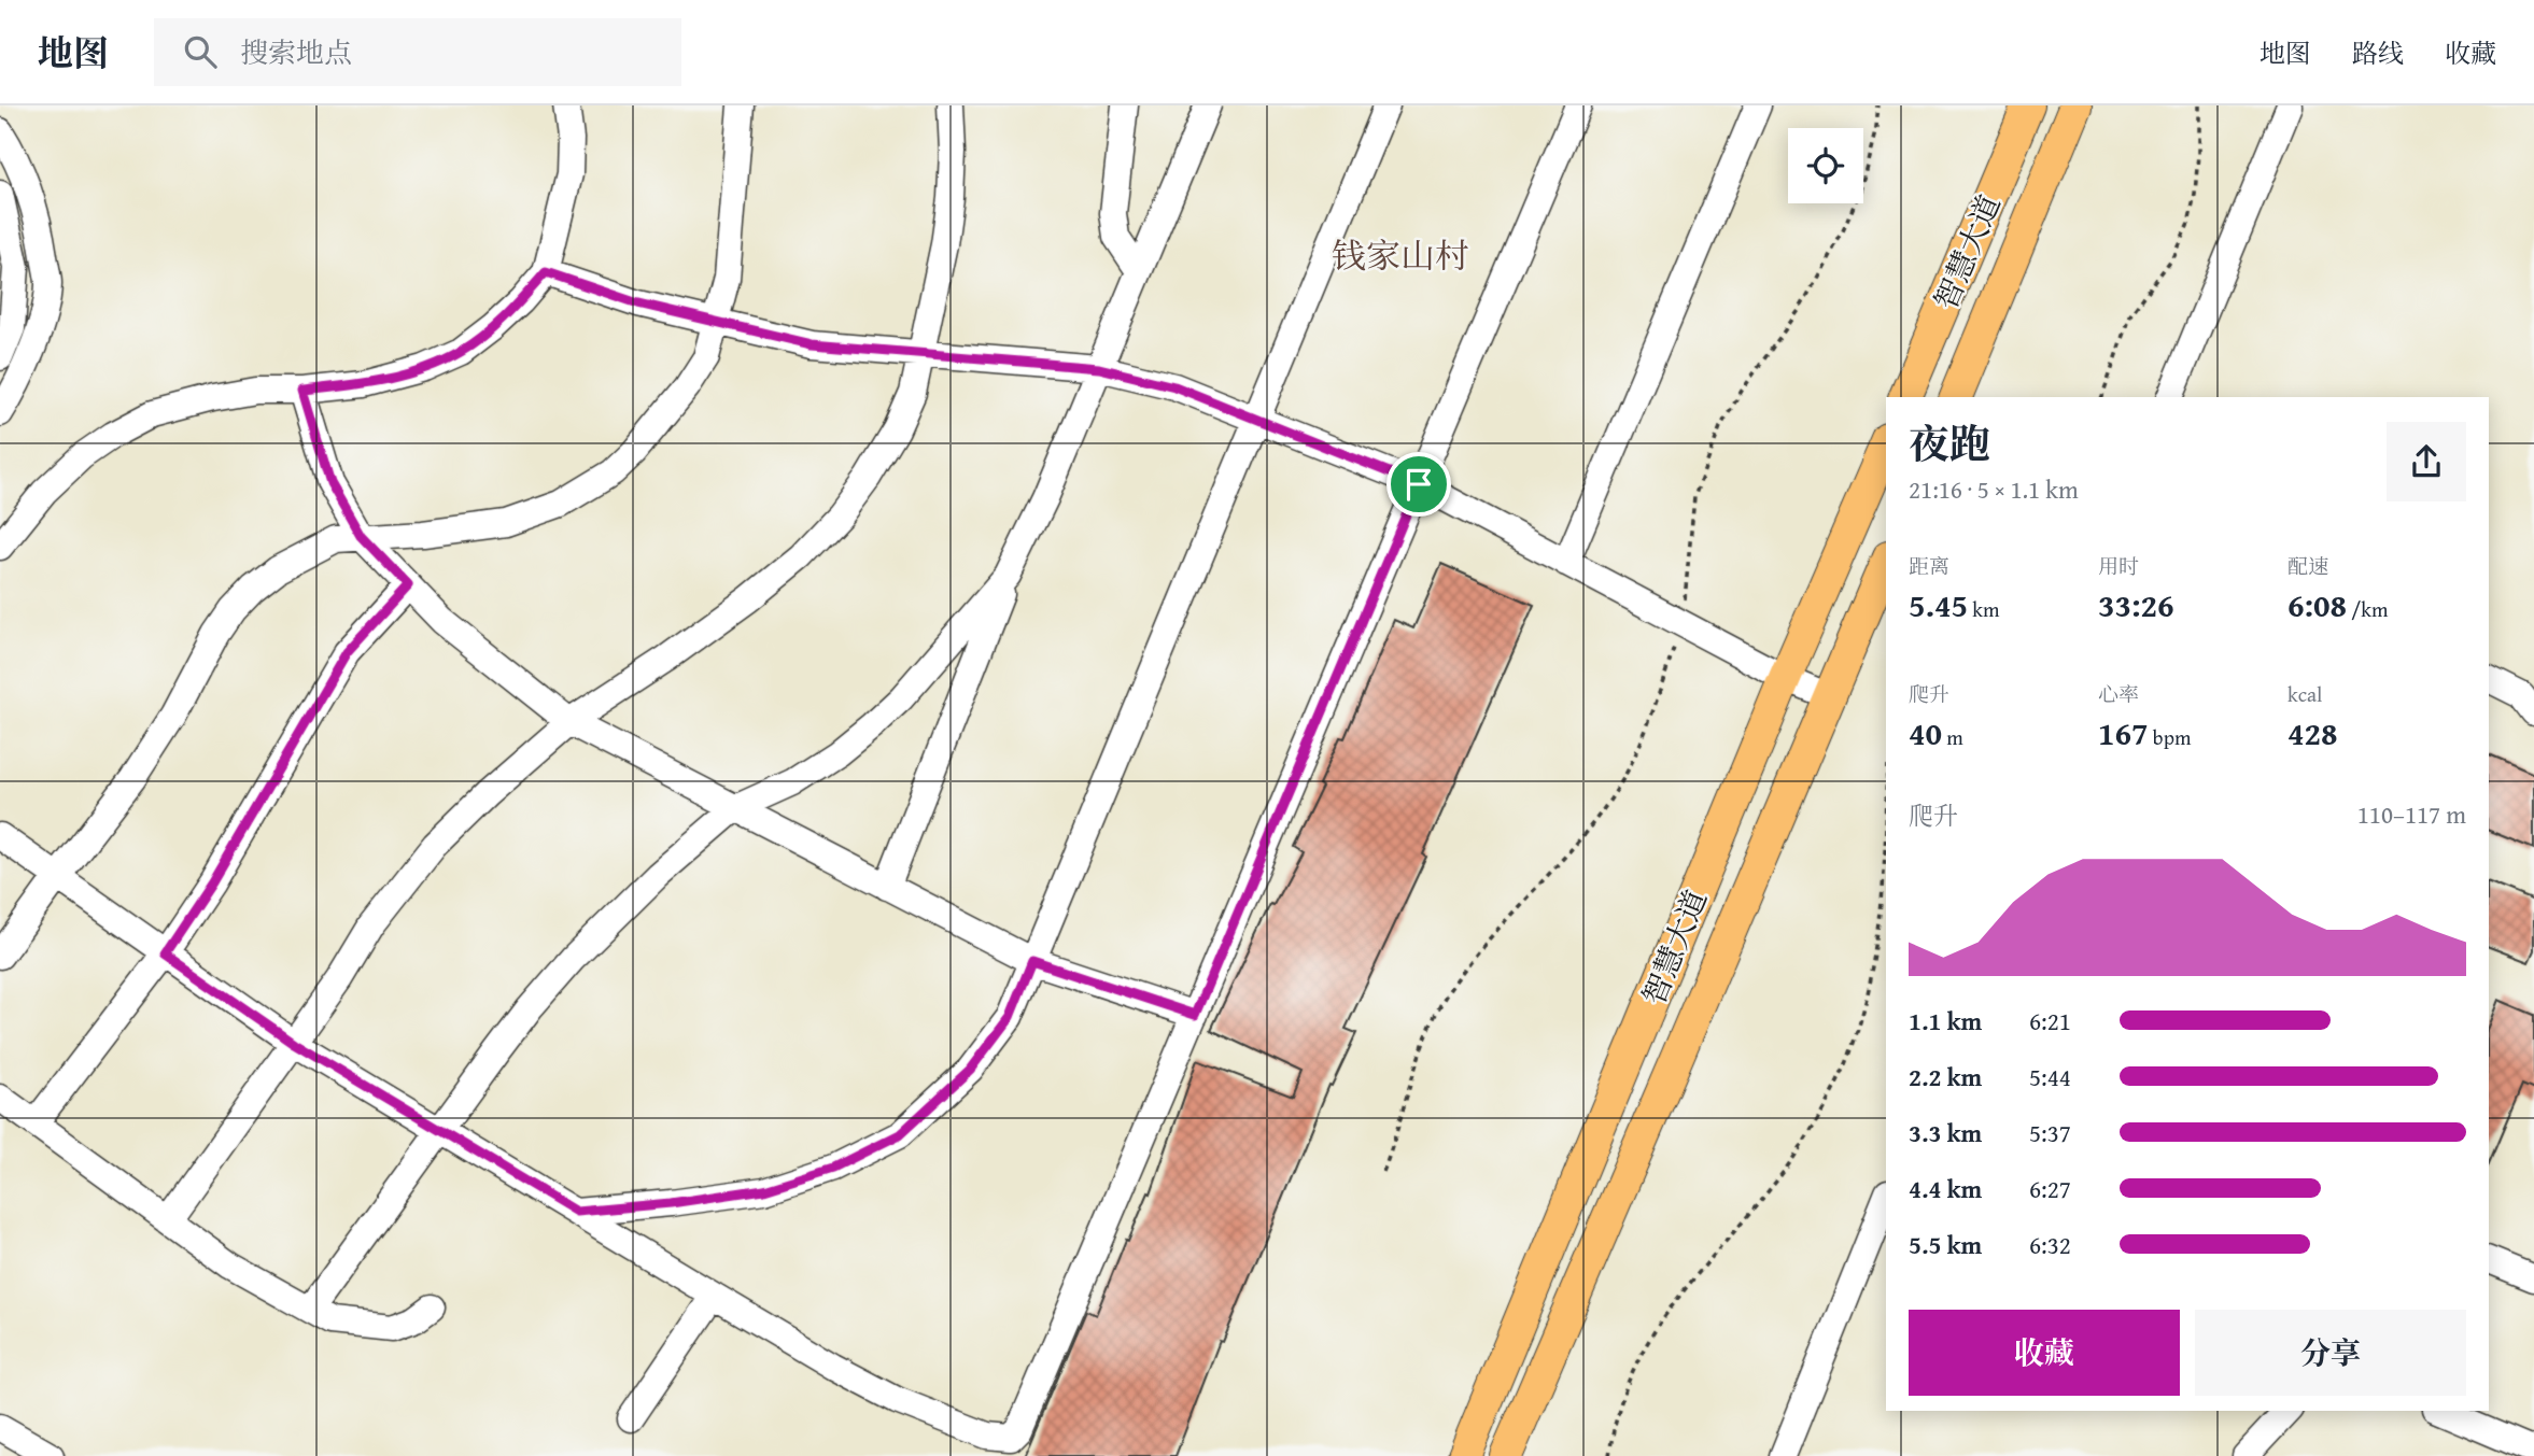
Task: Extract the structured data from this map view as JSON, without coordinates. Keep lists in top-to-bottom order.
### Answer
{
  "streets": {
    "main road": ["智慧大道"]
  },
  "districts": ["钱家山村"],
  "page": {
    "header": "地图",
    "search": "搜索地点",
    "nav": ["地图", "路线", "收藏"],
    "heading": ["夜跑", "21:16 · 5 × 1.1 km"],
    "stats": [
      ["距离", "5.45 km"],
      ["用时", "33:26"],
      ["配速", "6:08 /km"],
      ["爬升", "40 m"],
      ["心率", "167 bpm"],
      ["kcal", "428"]
    ],
    "chart": ["爬升", "110–117 m"],
    "list": [
      {
        "name": "1.1 km",
        "note": "6:21"
      },
      {
        "name": "2.2 km",
        "note": "5:44"
      },
      {
        "name": "3.3 km",
        "note": "5:37"
      },
      {
        "name": "4.4 km",
        "note": "6:27"
      },
      {
        "name": "5.5 km",
        "note": "6:32"
      }
    ],
    "buttons": ["收藏", "分享"]
  }
}
